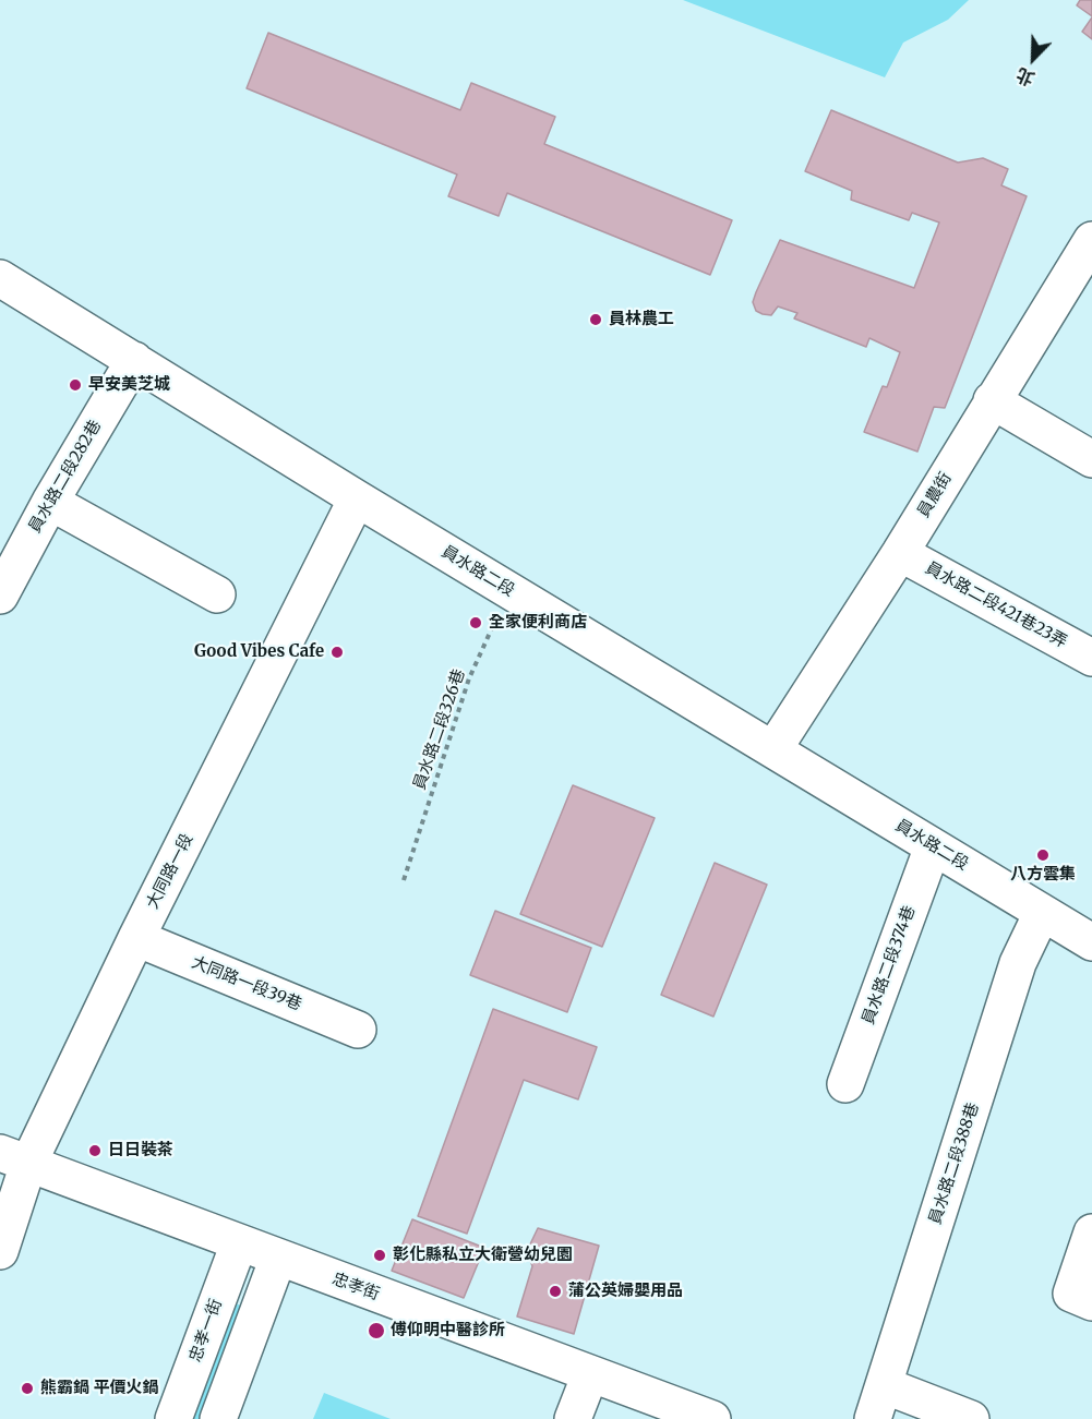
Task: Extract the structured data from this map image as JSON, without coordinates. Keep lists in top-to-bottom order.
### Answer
{
  "streets": {
    "street": [
      "員水路二段282巷",
      "員農街",
      "員水路二段",
      "員水路二段421巷23弄",
      "大同路一段",
      "員水路二段374巷",
      "大同路一段39巷",
      "員水路二段388巷",
      "忠孝街",
      "忠孝一街"
    ],
    "path": ["員水路二段326巷"]
  },
  "crossings": [
    ["員水路二段282巷", "員水路二段"],
    ["員農街", "員水路二段"],
    ["員農街", "員水路二段421巷23弄"],
    ["員水路二段", "員水路二段326巷"],
    ["員水路二段", "大同路一段"],
    ["員水路二段", "員水路二段374巷"],
    ["員水路二段", "員水路二段388巷"],
    ["大同路一段", "大同路一段39巷"],
    ["大同路一段", "忠孝街"],
    ["忠孝街", "忠孝一街"]
  ],
  "places": [
    "員林農工",
    "早安美芝城",
    "全家便利商店",
    "Good Vibes Cafe",
    "八方雲集",
    "日日裝茶",
    "彰化縣私立大衛營幼兒園",
    "蒲公英婦嬰用品",
    "傅仰明中醫診所",
    "熊霸鍋 平價火鍋"
  ],
  "north": "bottom left"
}
